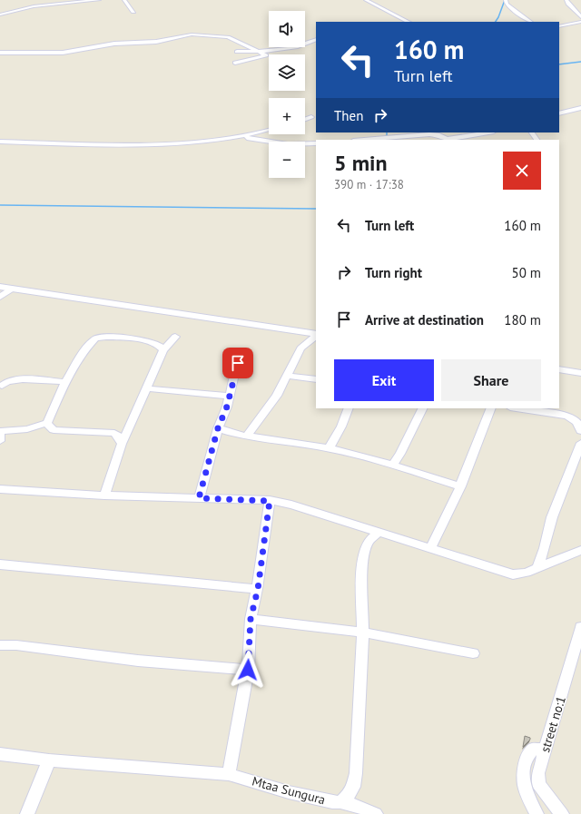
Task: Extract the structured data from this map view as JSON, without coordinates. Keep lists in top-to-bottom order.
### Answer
{
  "streets": {
    "street": ["street no:1", "Mtaa Sungura"]
  },
  "page": {
    "map_buttons": ["+", "−"],
    "turn": ["160 m", "Turn left"],
    "then": "Then",
    "heading": ["5 min", "390 m · 17:38"],
    "list": [
      {
        "name": "Turn left",
        "value": "160 m"
      },
      {
        "name": "Turn right",
        "value": "50 m"
      },
      {
        "name": "Arrive at destination",
        "value": "180 m"
      }
    ],
    "buttons": ["Exit", "Share"]
  }
}
